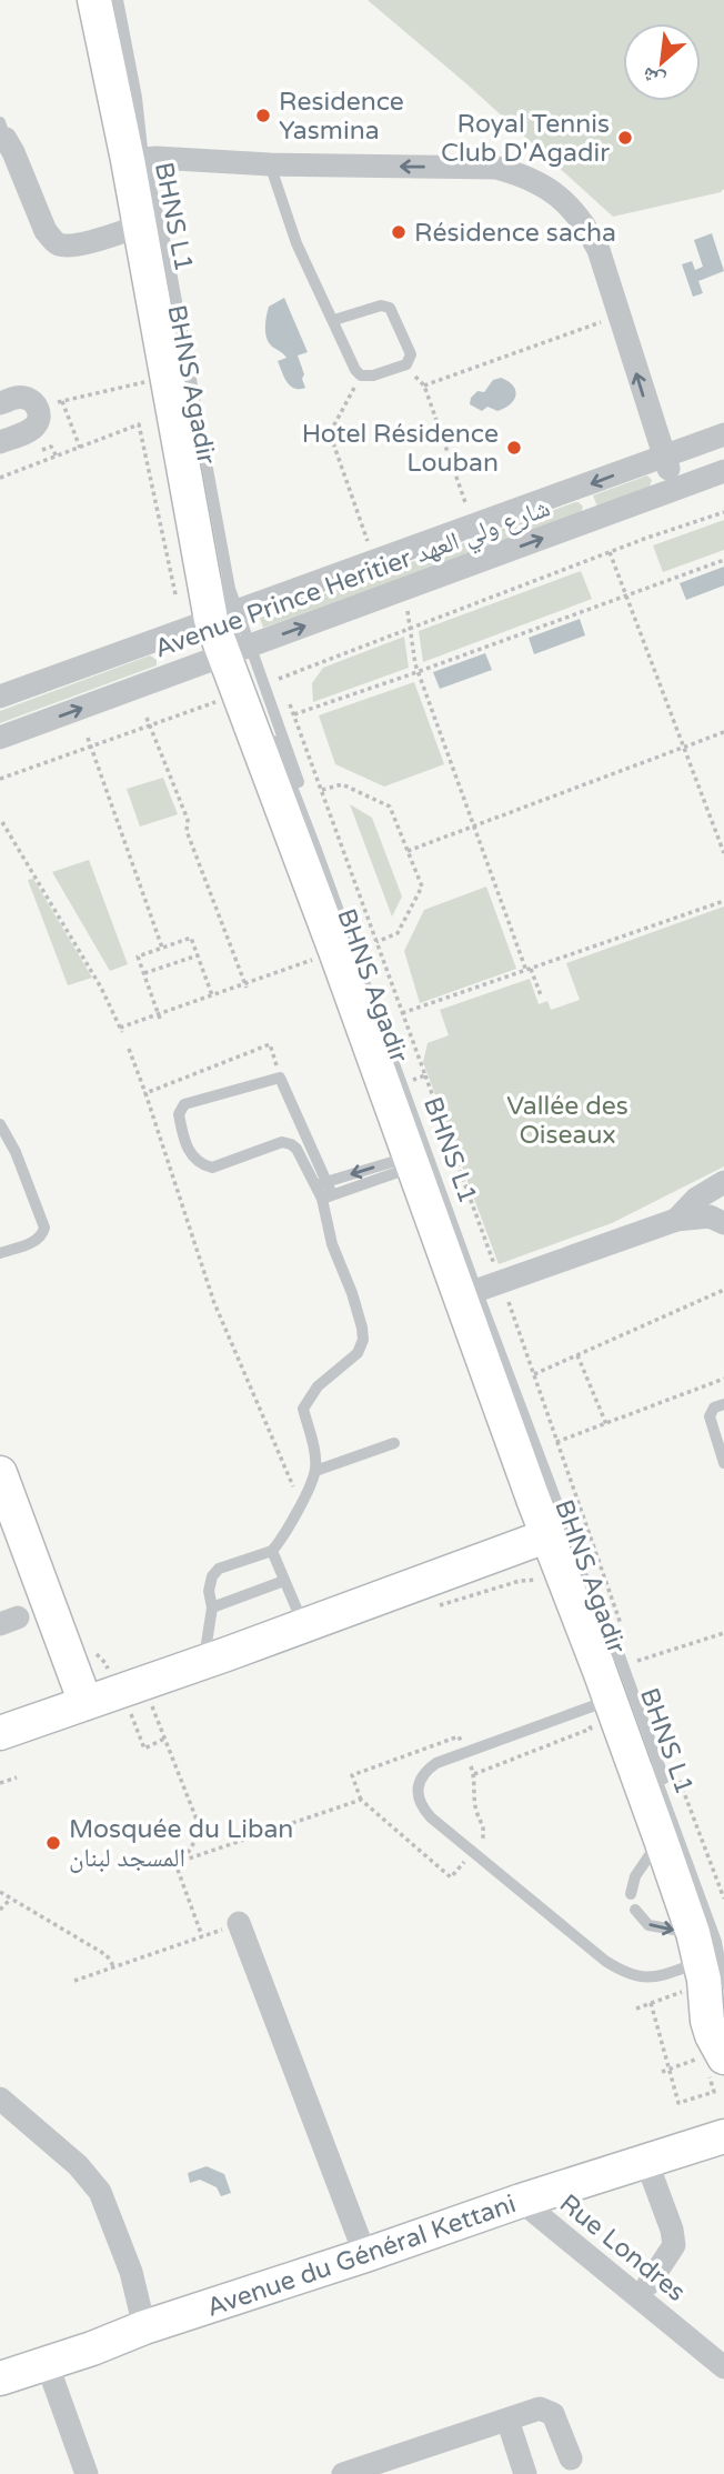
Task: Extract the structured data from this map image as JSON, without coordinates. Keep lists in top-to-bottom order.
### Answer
{
  "streets": {
    "street": [
      "BHNS Agadir",
      "Avenue Prince Heritier شارع ولي العهد",
      "Rue Londres",
      "Avenue du Général Kettani"
    ],
    "lane": ["BHNS L1"]
  },
  "crossings": [
    ["BHNS L1", "BHNS Agadir"],
    ["BHNS L1", "Avenue Prince Heritier شارع ولي العهد"],
    ["BHNS Agadir", "Avenue Prince Heritier شارع ولي العهد"],
    ["Rue Londres", "Avenue du Général Kettani"]
  ],
  "parks": ["Vallée des Oiseaux"],
  "places": [
    "Residence Yasmina",
    "Royal Tennis Club D'Agadir",
    "Résidence sacha",
    "Hotel Résidence Louban",
    "Mosquée du Liban المسجد لبنان"
  ],
  "north": "bottom left"
}
